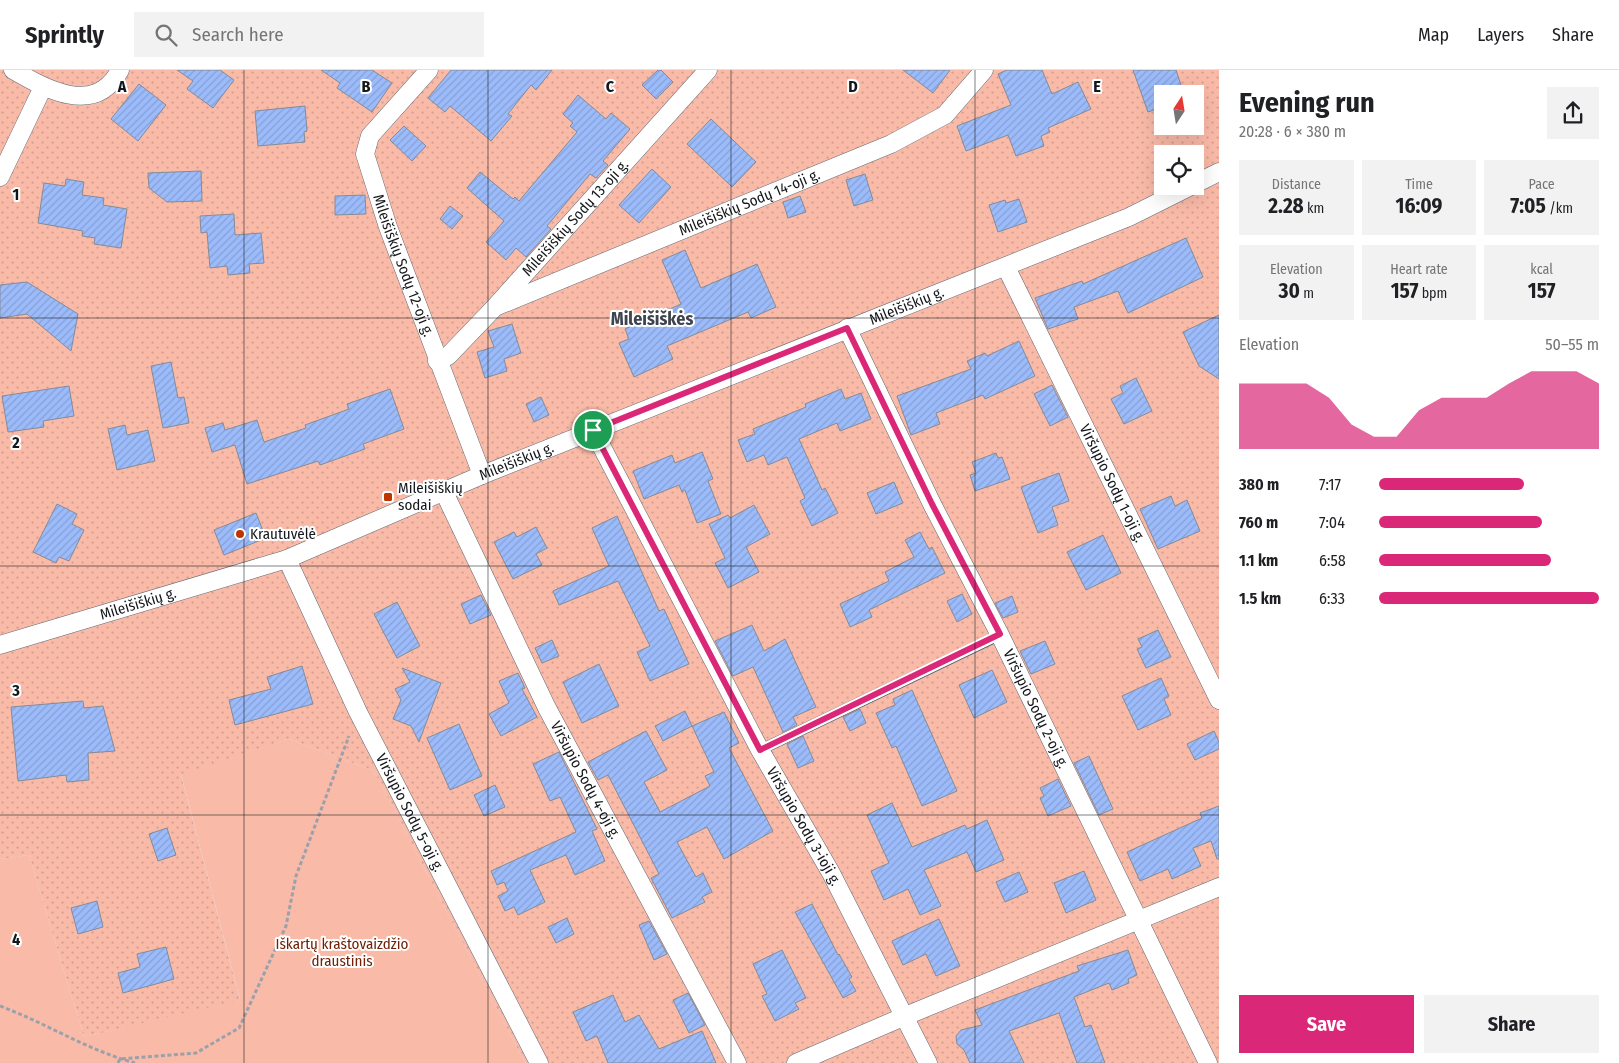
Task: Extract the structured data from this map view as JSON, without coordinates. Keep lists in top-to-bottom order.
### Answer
{
  "streets": {
    "street": [
      "Mileišiškių Sodų 14-oji g.",
      "Mileišiškių Sodų 13-oji g.",
      "Mileišiškių Sodų 12-oji g.",
      "Mileišiškių g.",
      "Viršupio Sodų 1-oji g.",
      "Viršupio Sodų 2-oji g.",
      "Viršupio Sodų 4-oji g.",
      "Viršupio Sodų 5-oji g.",
      "Viršupio Sodų 3-ioji g."
    ]
  },
  "crossings": [
    ["Mileišiškių Sodų 14-oji g.", "Mileišiškių Sodų 13-oji g."],
    ["Mileišiškių Sodų 13-oji g.", "Mileišiškių Sodų 12-oji g."],
    ["Mileišiškių Sodų 12-oji g.", "Mileišiškių g."],
    ["Mileišiškių g.", "Viršupio Sodų 1-oji g."],
    ["Mileišiškių g.", "Viršupio Sodų 2-oji g."],
    ["Mileišiškių g.", "Viršupio Sodų 4-oji g."],
    ["Mileišiškių g.", "Viršupio Sodų 5-oji g."],
    ["Mileišiškių g.", "Viršupio Sodų 3-ioji g."]
  ],
  "districts": ["Mileišiškės"],
  "parks": ["Iškartų kraštovaizdžio draustinis"],
  "places": {
    "transit": ["Mileišiškių sodai"],
    "other": ["Krautuvėlė"]
  },
  "north": "top",
  "page": {
    "header": "Sprintly",
    "search": "Search here",
    "nav": ["Map", "Layers", "Share"],
    "heading": ["Evening run", "20:28 · 6 × 380 m"],
    "stats": [
      ["Distance", "2.28 km"],
      ["Time", "16:09"],
      ["Pace", "7:05 /km"],
      ["Elevation", "30 m"],
      ["Heart rate", "157 bpm"],
      ["kcal", "157"]
    ],
    "chart": ["Elevation", "50–55 m"],
    "list": [
      {
        "name": "380 m",
        "note": "7:17"
      },
      {
        "name": "760 m",
        "note": "7:04"
      },
      {
        "name": "1.1 km",
        "note": "6:58"
      },
      {
        "name": "1.5 km",
        "note": "6:33"
      }
    ],
    "buttons": ["Save", "Share"]
  },
  "grid": {
    "columns": [
      "A",
      "B",
      "C",
      "D",
      "E"
    ],
    "rows": [
      "1",
      "2",
      "3",
      "4"
    ]
  }
}
